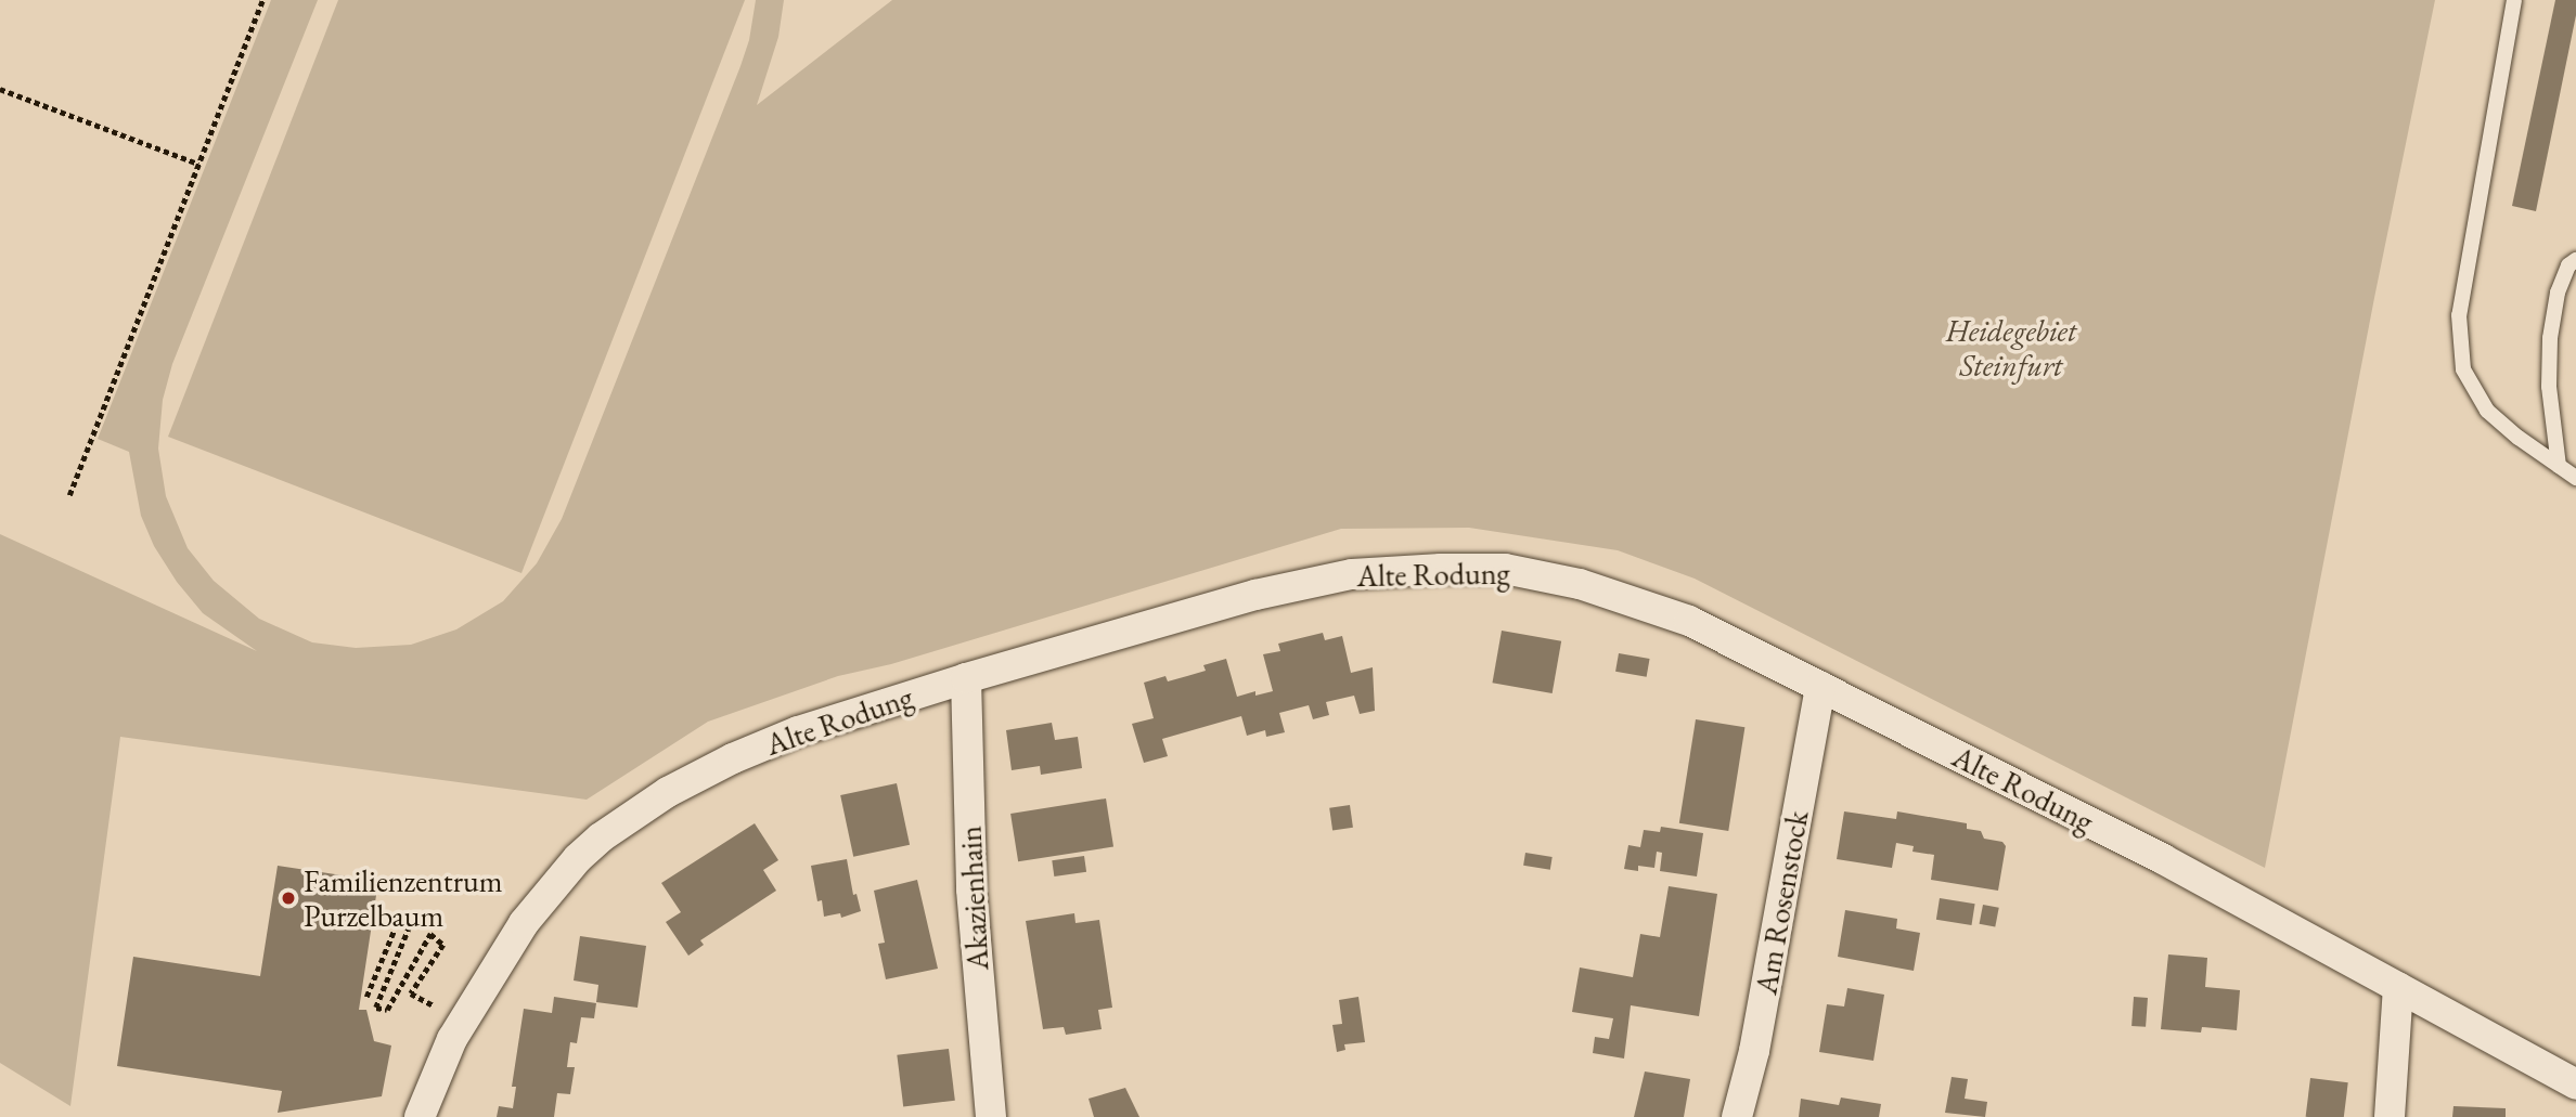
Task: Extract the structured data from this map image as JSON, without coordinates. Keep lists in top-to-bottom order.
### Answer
{
  "streets": {
    "street": ["Alte Rodung", "Akazienhain", "Am Rosenstock"]
  },
  "crossings": [
    ["Alte Rodung", "Akazienhain"],
    ["Alte Rodung", "Am Rosenstock"]
  ],
  "parks": ["Heidegebiet Steinfurt"],
  "places": ["Familienzentrum Purzelbaum"]
}
